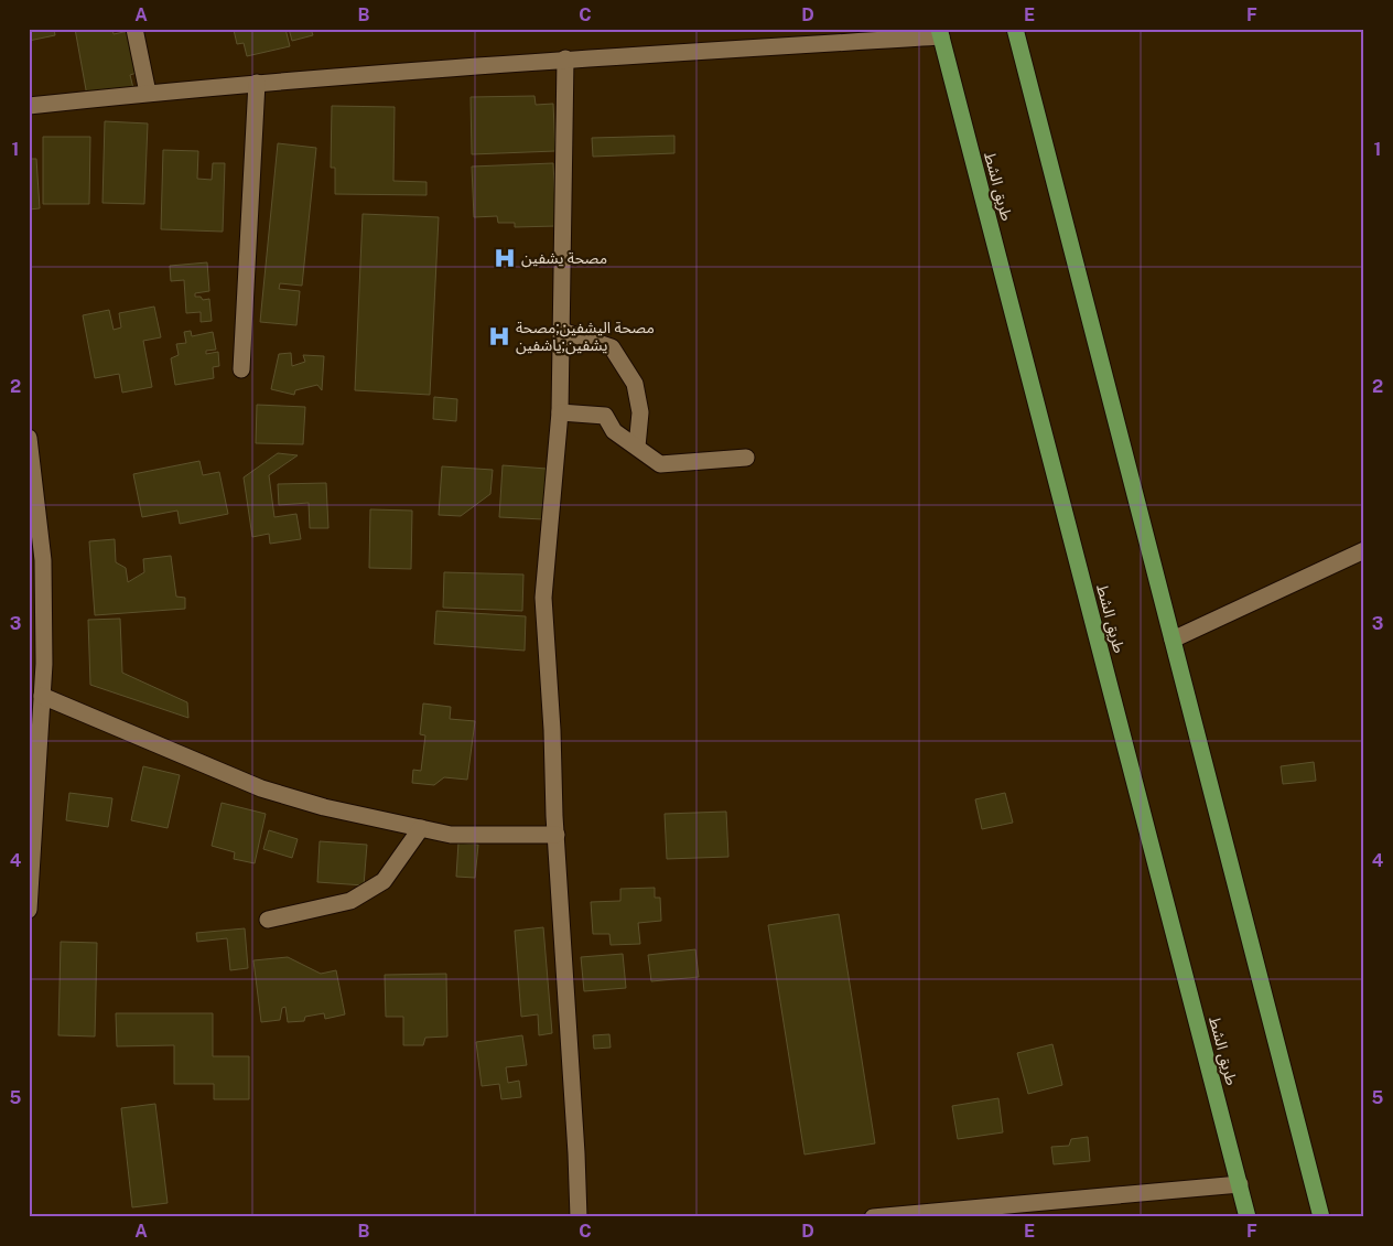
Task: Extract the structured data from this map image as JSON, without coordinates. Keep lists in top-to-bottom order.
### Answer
{
  "streets": {
    "highway": ["طريق الشط"]
  },
  "places": {
    "hospital": ["مصحة يشفين", "مصحة اليشفين;مصحة يشفين;ياشفين"]
  },
  "grid": {
    "columns": [
      "A",
      "B",
      "C",
      "D",
      "E",
      "F"
    ],
    "rows": [
      "1",
      "2",
      "3",
      "4",
      "5"
    ]
  }
}
